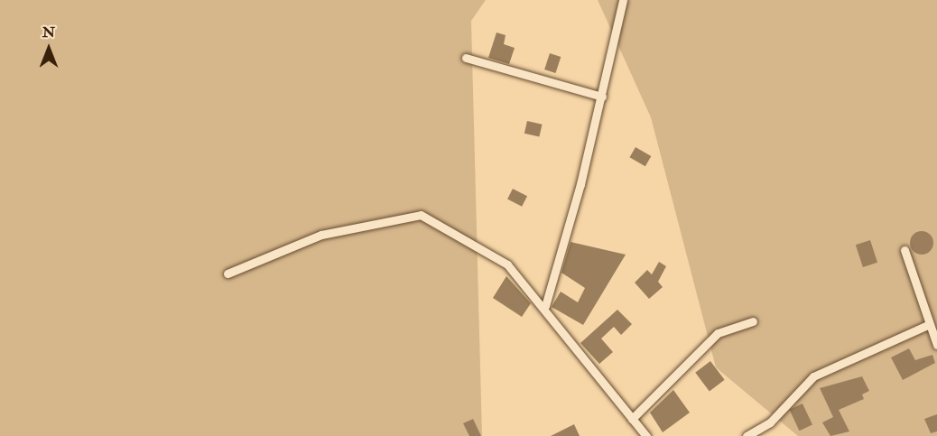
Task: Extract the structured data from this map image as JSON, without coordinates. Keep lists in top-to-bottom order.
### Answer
{
  "north": "top"
}
